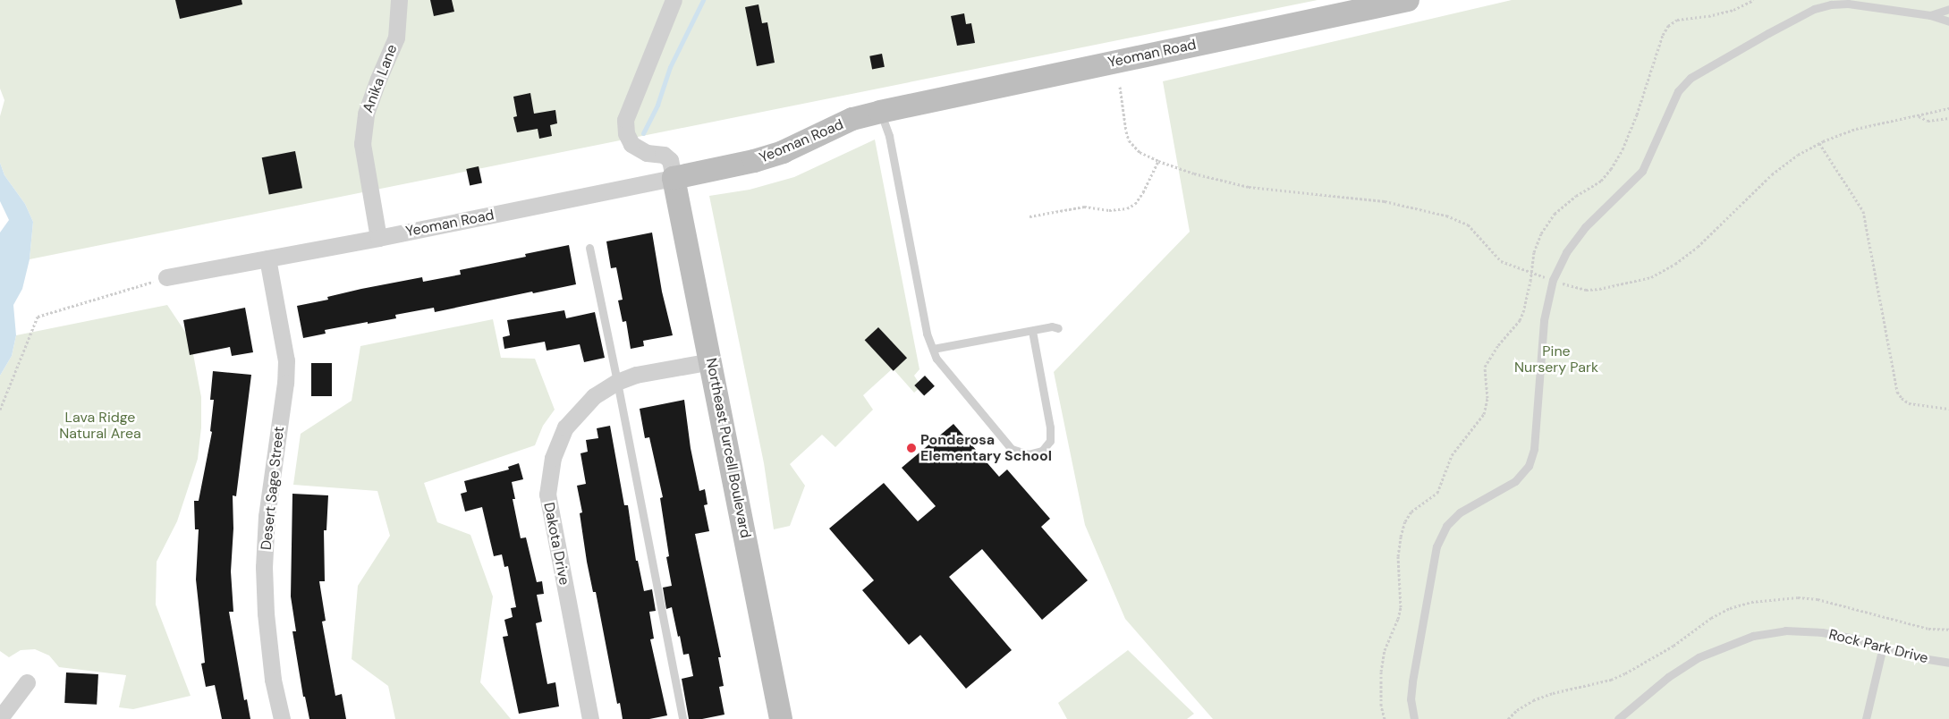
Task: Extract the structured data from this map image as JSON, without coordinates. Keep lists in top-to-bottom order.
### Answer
{
  "streets": {
    "street": [
      "Yeoman Road",
      "Anika Lane",
      "Northeast Purcell Boulevard",
      "Desert Sage Street",
      "Dakota Drive"
    ],
    "lane": ["Rock Park Drive"]
  },
  "crossings": [
    ["Yeoman Road", "Anika Lane"],
    ["Yeoman Road", "Northeast Purcell Boulevard"],
    ["Yeoman Road", "Desert Sage Street"],
    ["Northeast Purcell Boulevard", "Dakota Drive"]
  ],
  "parks": ["Pine Nursery Park", "Lava Ridge Natural Area"],
  "places": ["Ponderosa Elementary School"]
}
